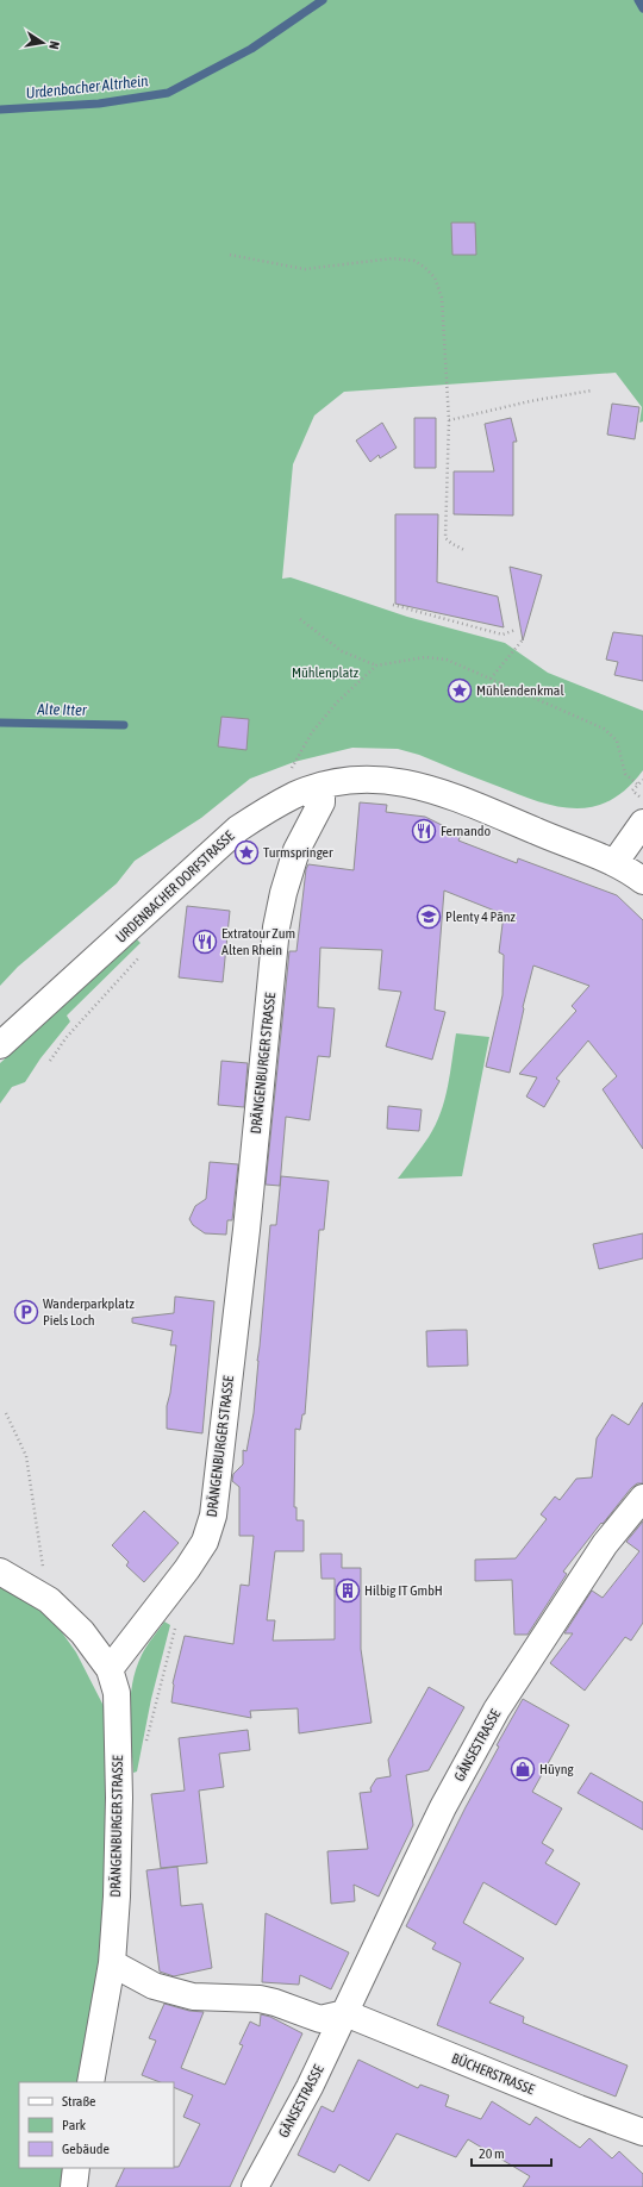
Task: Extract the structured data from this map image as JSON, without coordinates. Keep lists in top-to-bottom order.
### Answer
{
  "streets": {
    "street": [
      "URDENBACHER DORFSTRASSE",
      "DRÄNGENBURGER STRASSE",
      "GÄNSESTRASSE",
      "BÜCHERSTRASSE"
    ]
  },
  "crossings": [
    ["URDENBACHER DORFSTRASSE", "DRÄNGENBURGER STRASSE"],
    ["GÄNSESTRASSE", "BÜCHERSTRASSE"]
  ],
  "water": ["Urdenbacher Altrhein", "Alte Itter"],
  "parks": ["Mühlenplatz"],
  "places": {
    "place": ["Mühlendenkmal", "Turmspringer"],
    "restaurant": ["Fernando", "Extratour Zum Alten Rhein"],
    "school or university": ["Plenty 4 Pänz"],
    "parking": ["Wanderparkplatz Piels Loch"],
    "building": ["Hilbig IT GmbH"],
    "shop": ["Hüyng"]
  },
  "legend": ["Straße", "Park", "Gebäude"],
  "scale_bar": "20 m",
  "north": "right"
}
